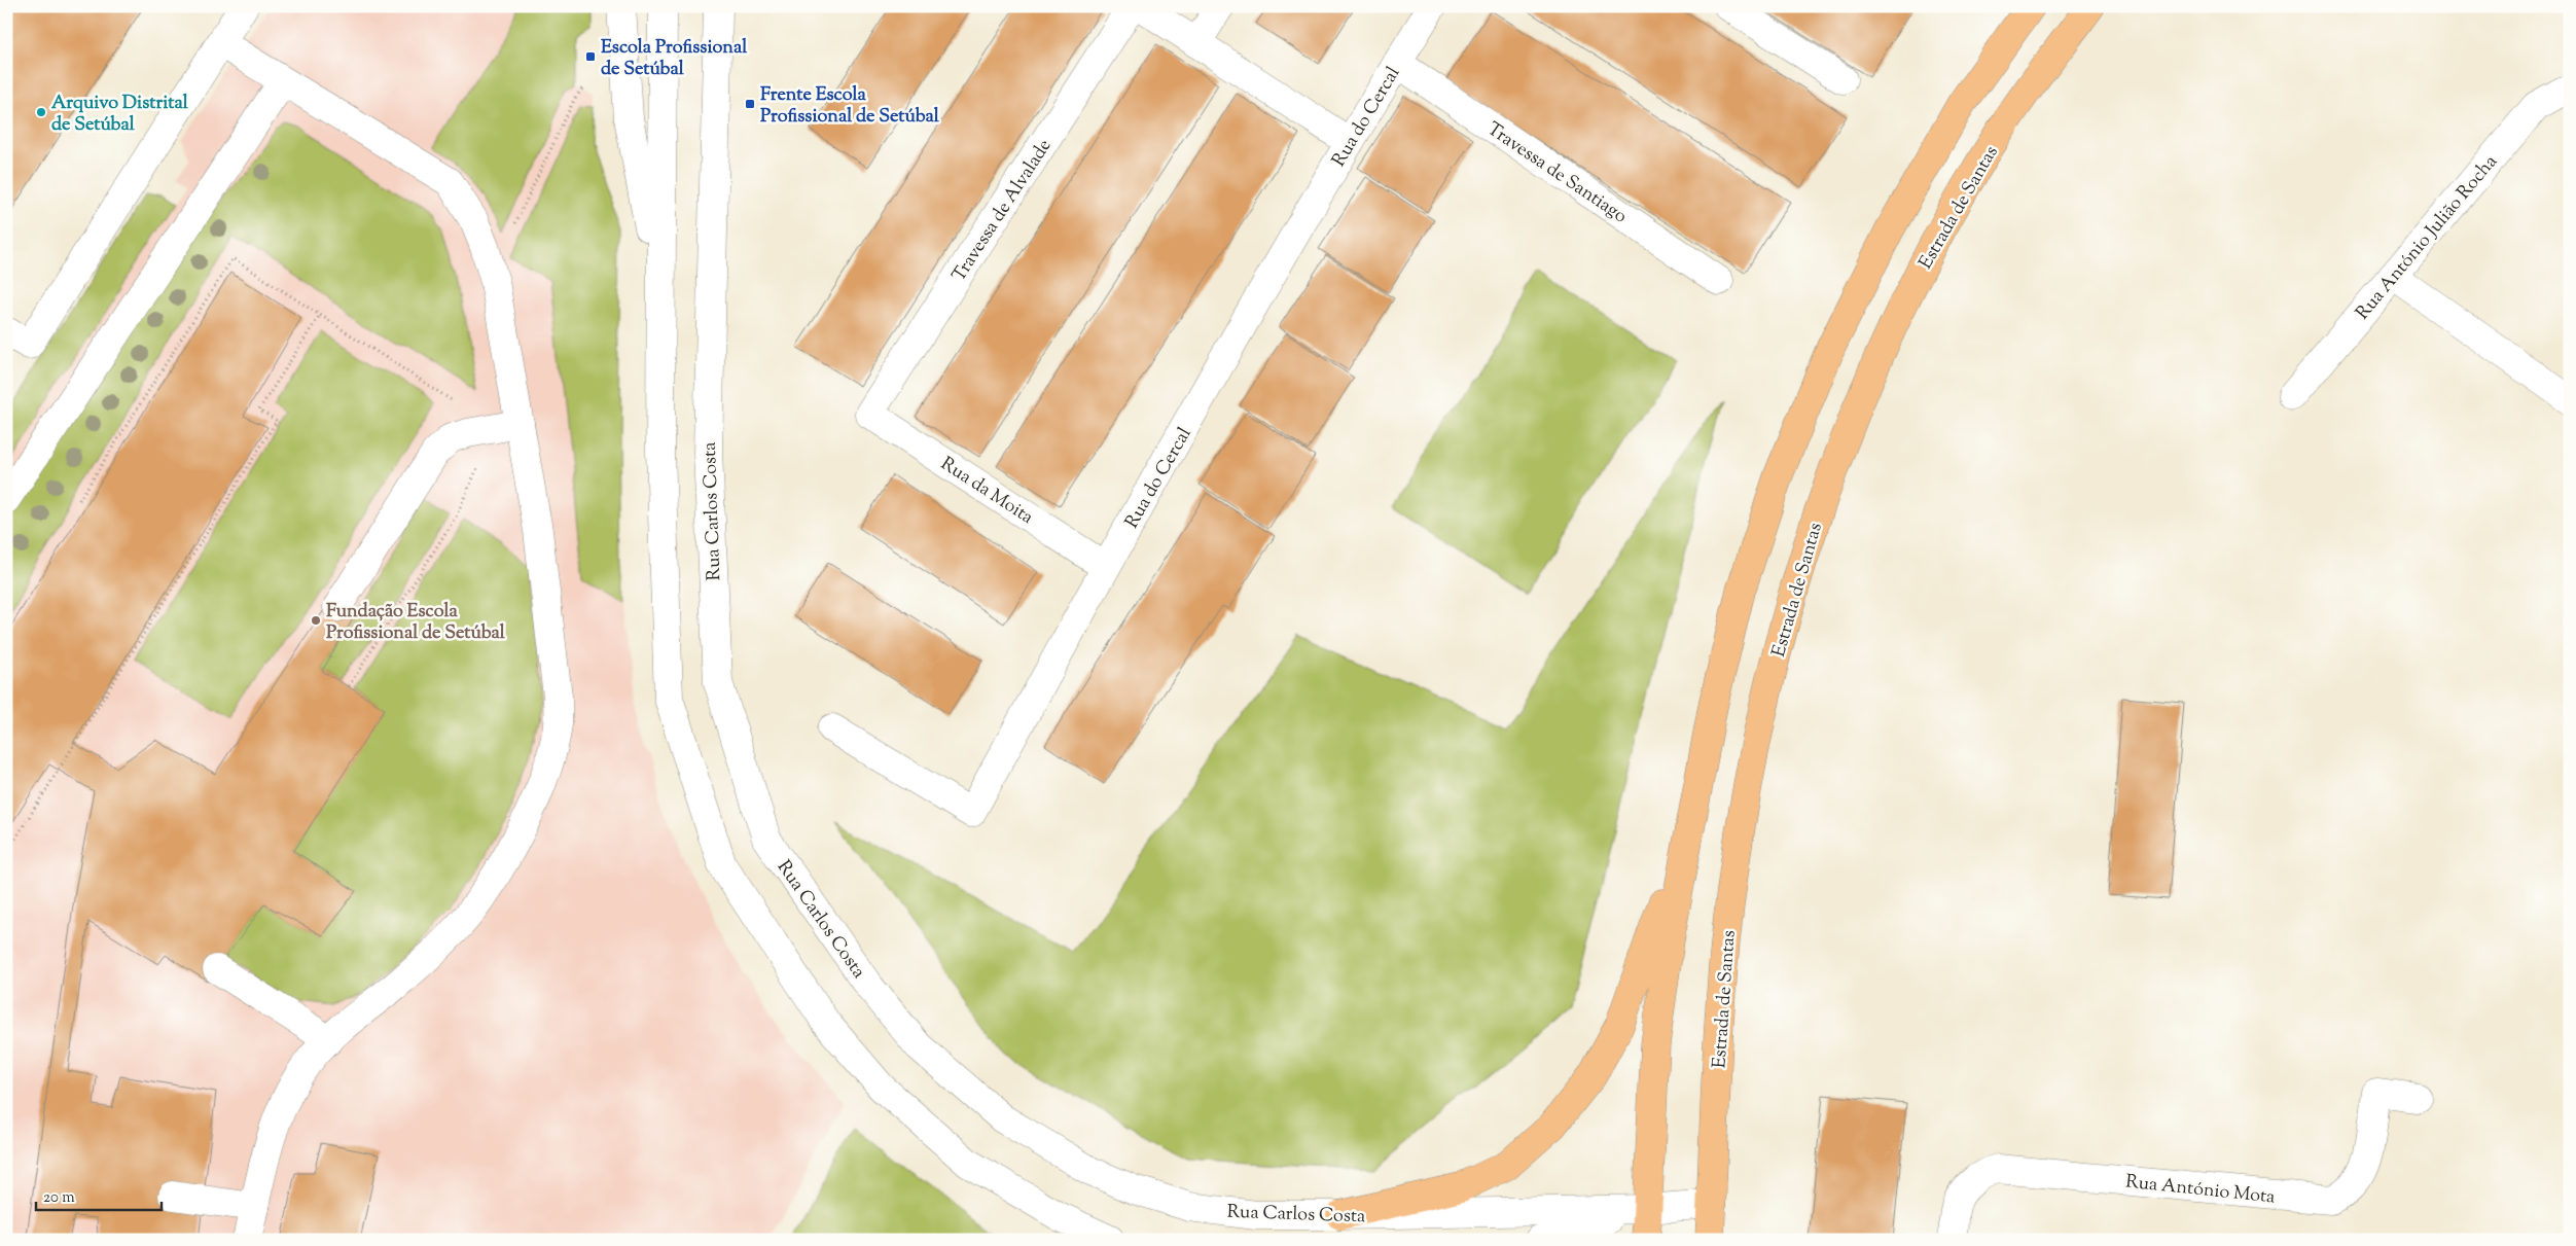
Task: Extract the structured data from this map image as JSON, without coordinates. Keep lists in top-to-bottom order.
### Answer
{
  "streets": {
    "main road": ["Estrada de Santas"],
    "street": [
      "Rua do Cercal",
      "Travessa de Santiago",
      "Travessa de Alvalade",
      "Rua António Julião Rocha",
      "Rua da Moita",
      "Rua Carlos Costa",
      "Rua António Mota"
    ]
  },
  "crossings": [
    ["Rua do Cercal", "Travessa de Santiago"],
    ["Rua do Cercal", "Rua da Moita"],
    ["Estrada de Santas", "Rua Carlos Costa"],
    ["Travessa de Alvalade", "Rua da Moita"]
  ],
  "places": {
    "transit": ["Escola Profissional de Setúbal", "Frente Escola Profissional de Setúbal"],
    "other": ["Arquivo Distrital de Setúbal", "Fundação Escola Profissional de Setúbal"]
  },
  "scale_bar": "20 m"
}
